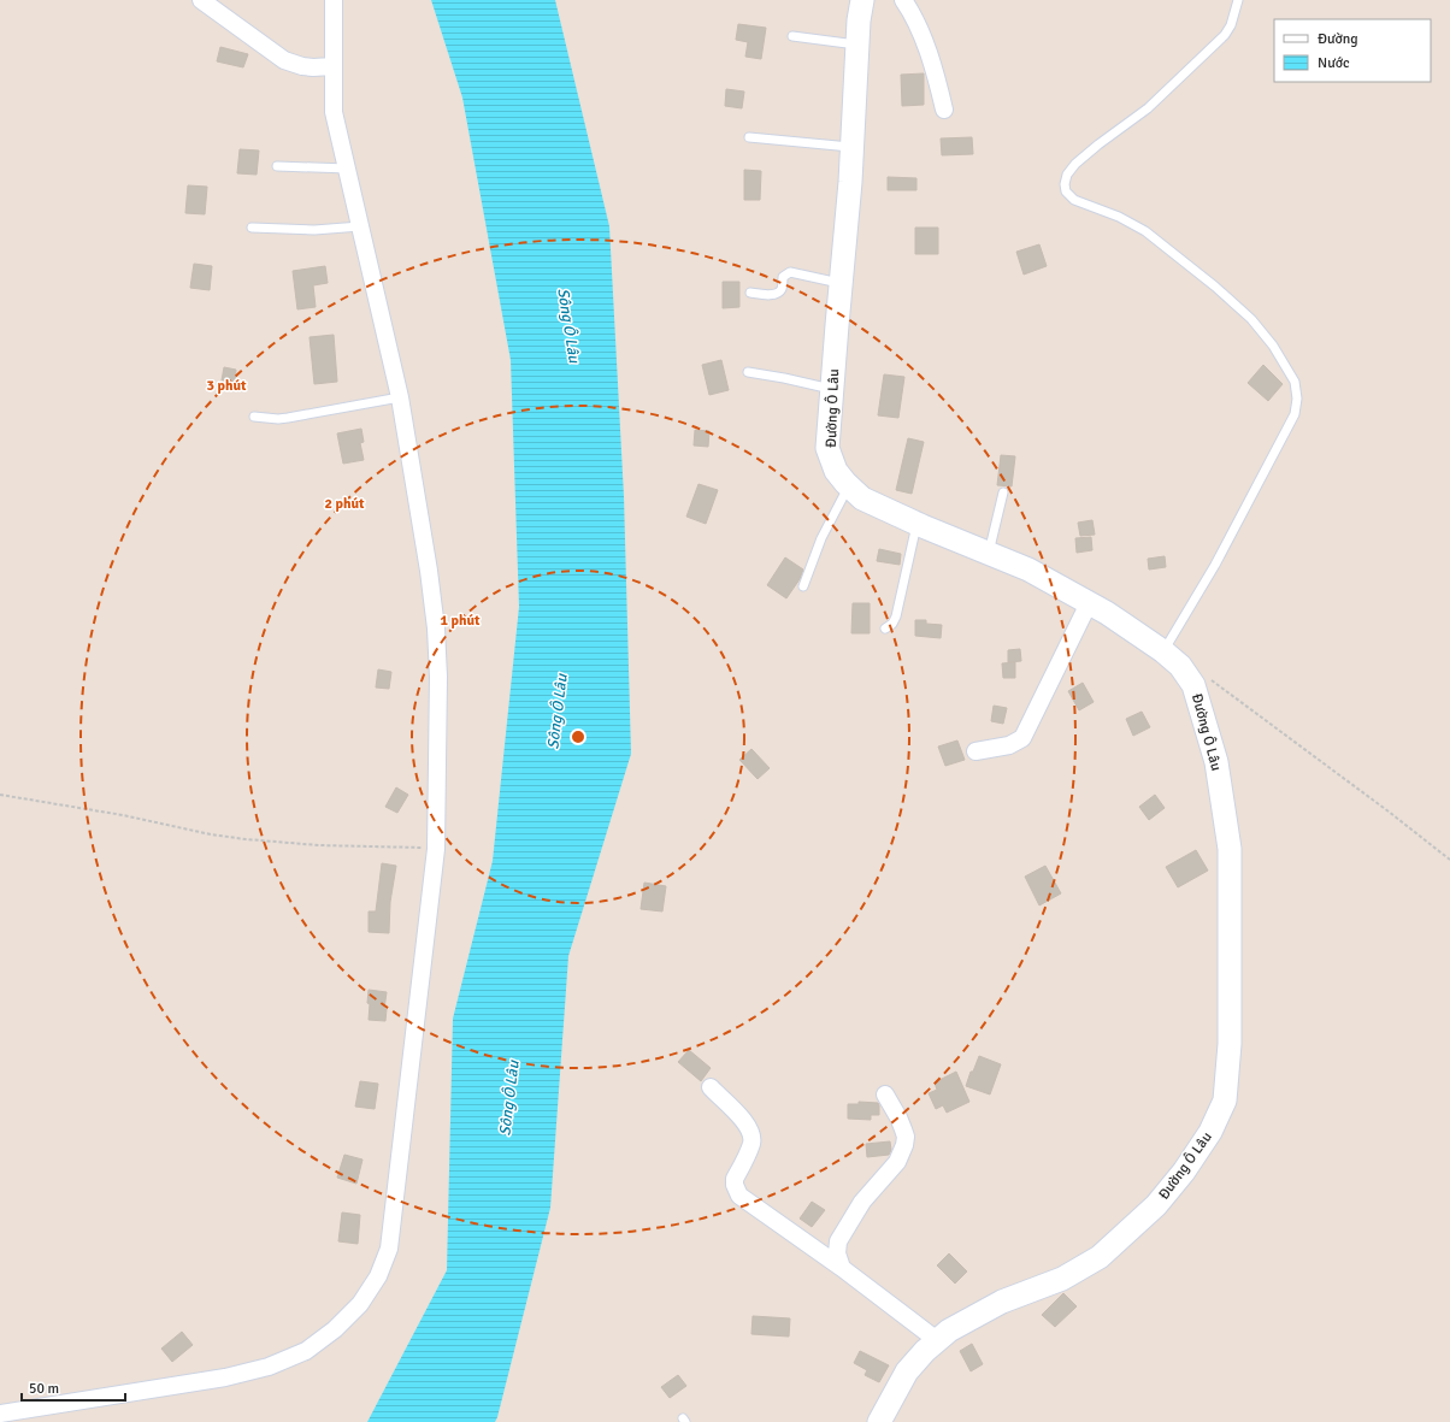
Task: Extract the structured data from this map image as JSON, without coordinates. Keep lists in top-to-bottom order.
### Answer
{
  "streets": {
    "main road": ["Đường Ô Lâu"]
  },
  "water": ["Sông Ô Lâu"],
  "legend": ["Đường", "Nước"],
  "scale_bar": "50 m",
  "rings": ["3 phút", "2 phút", "1 phút"]
}
